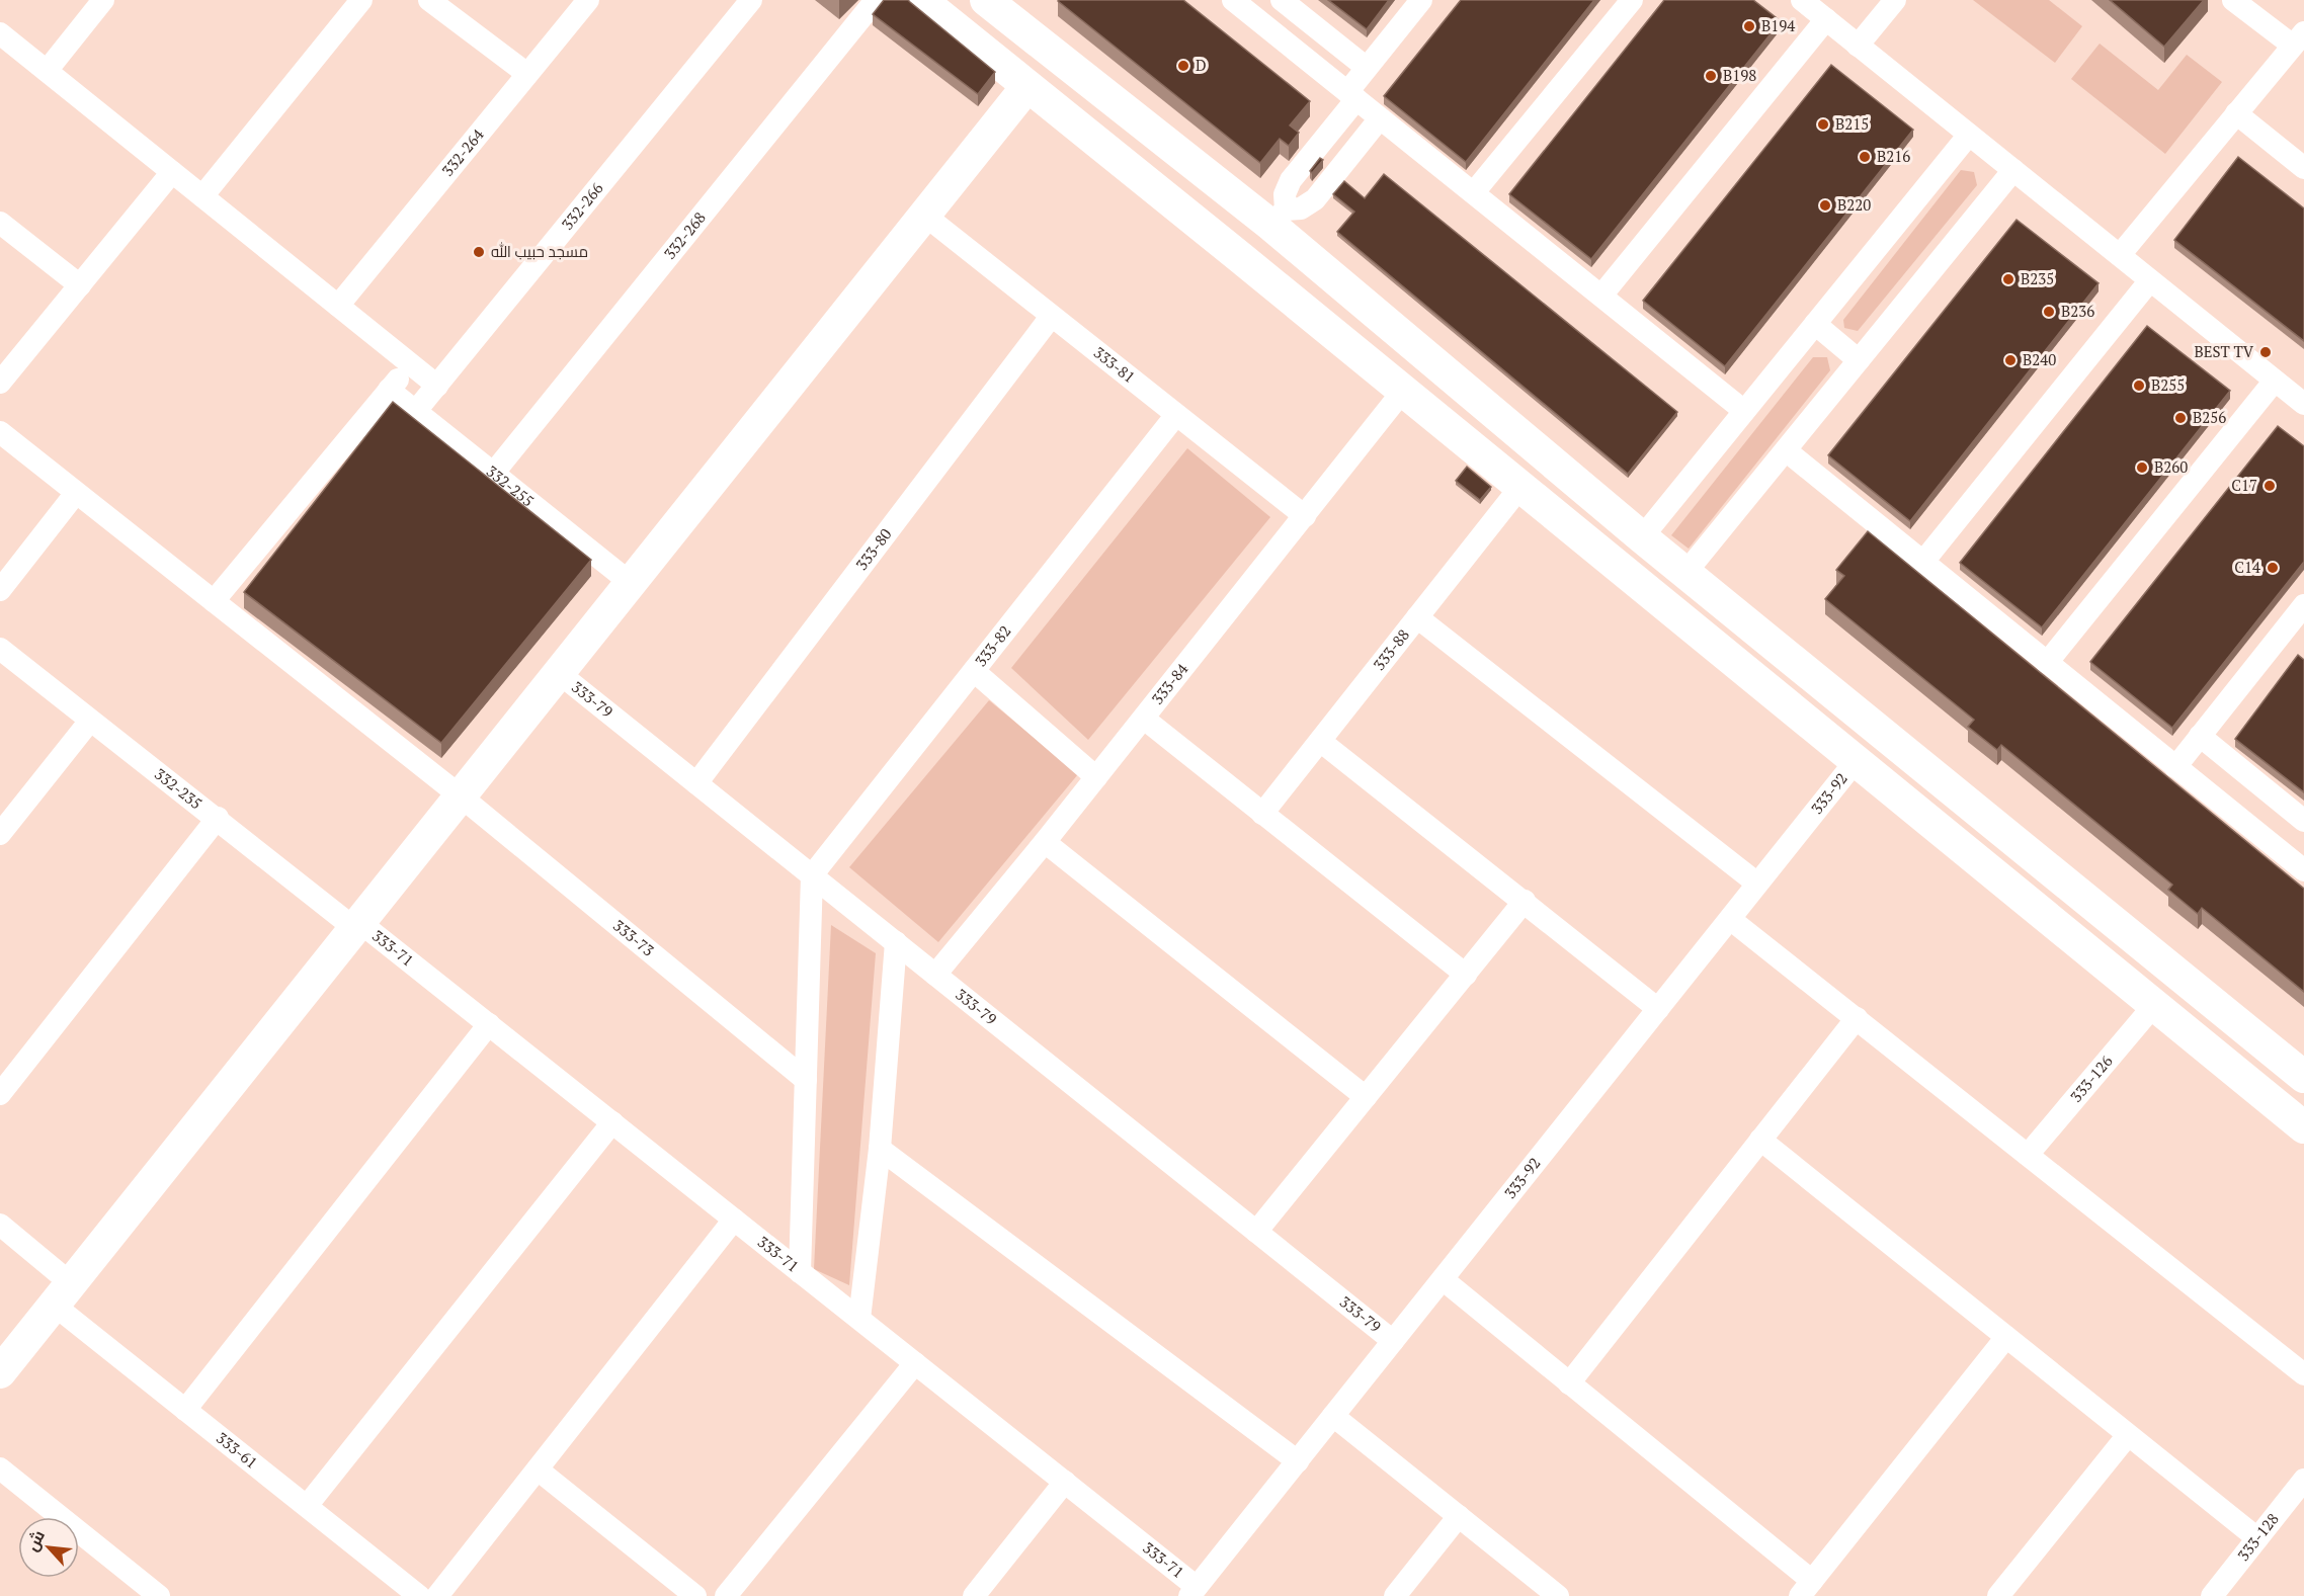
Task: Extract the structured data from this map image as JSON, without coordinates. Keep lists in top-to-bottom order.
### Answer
{
  "streets": {
    "street": [
      "332-264",
      "332-266",
      "332-268",
      "333-81",
      "332-255",
      "333-80",
      "333-82",
      "333-88",
      "333-84",
      "333-79",
      "332-235",
      "333-92",
      "333-73",
      "333-71",
      "333-126",
      "333-61",
      "333-128"
    ]
  },
  "crossings": [
    ["332-266", "332-255"],
    ["332-268", "332-255"],
    ["333-81", "333-80"],
    ["333-81", "333-82"],
    ["333-81", "333-84"],
    ["333-80", "333-79"],
    ["333-82", "333-79"],
    ["333-84", "333-79"],
    ["333-79", "333-92"],
    ["332-235", "333-71"],
    ["333-92", "333-71"]
  ],
  "places": [
    "B194",
    "D",
    "B198",
    "B215",
    "B216",
    "B220",
    "مسجد حبيب الله",
    "B235",
    "B236",
    "BEST TV",
    "B240",
    "B255",
    "B256",
    "B260",
    "C17",
    "C14"
  ],
  "north": "top left"
}
